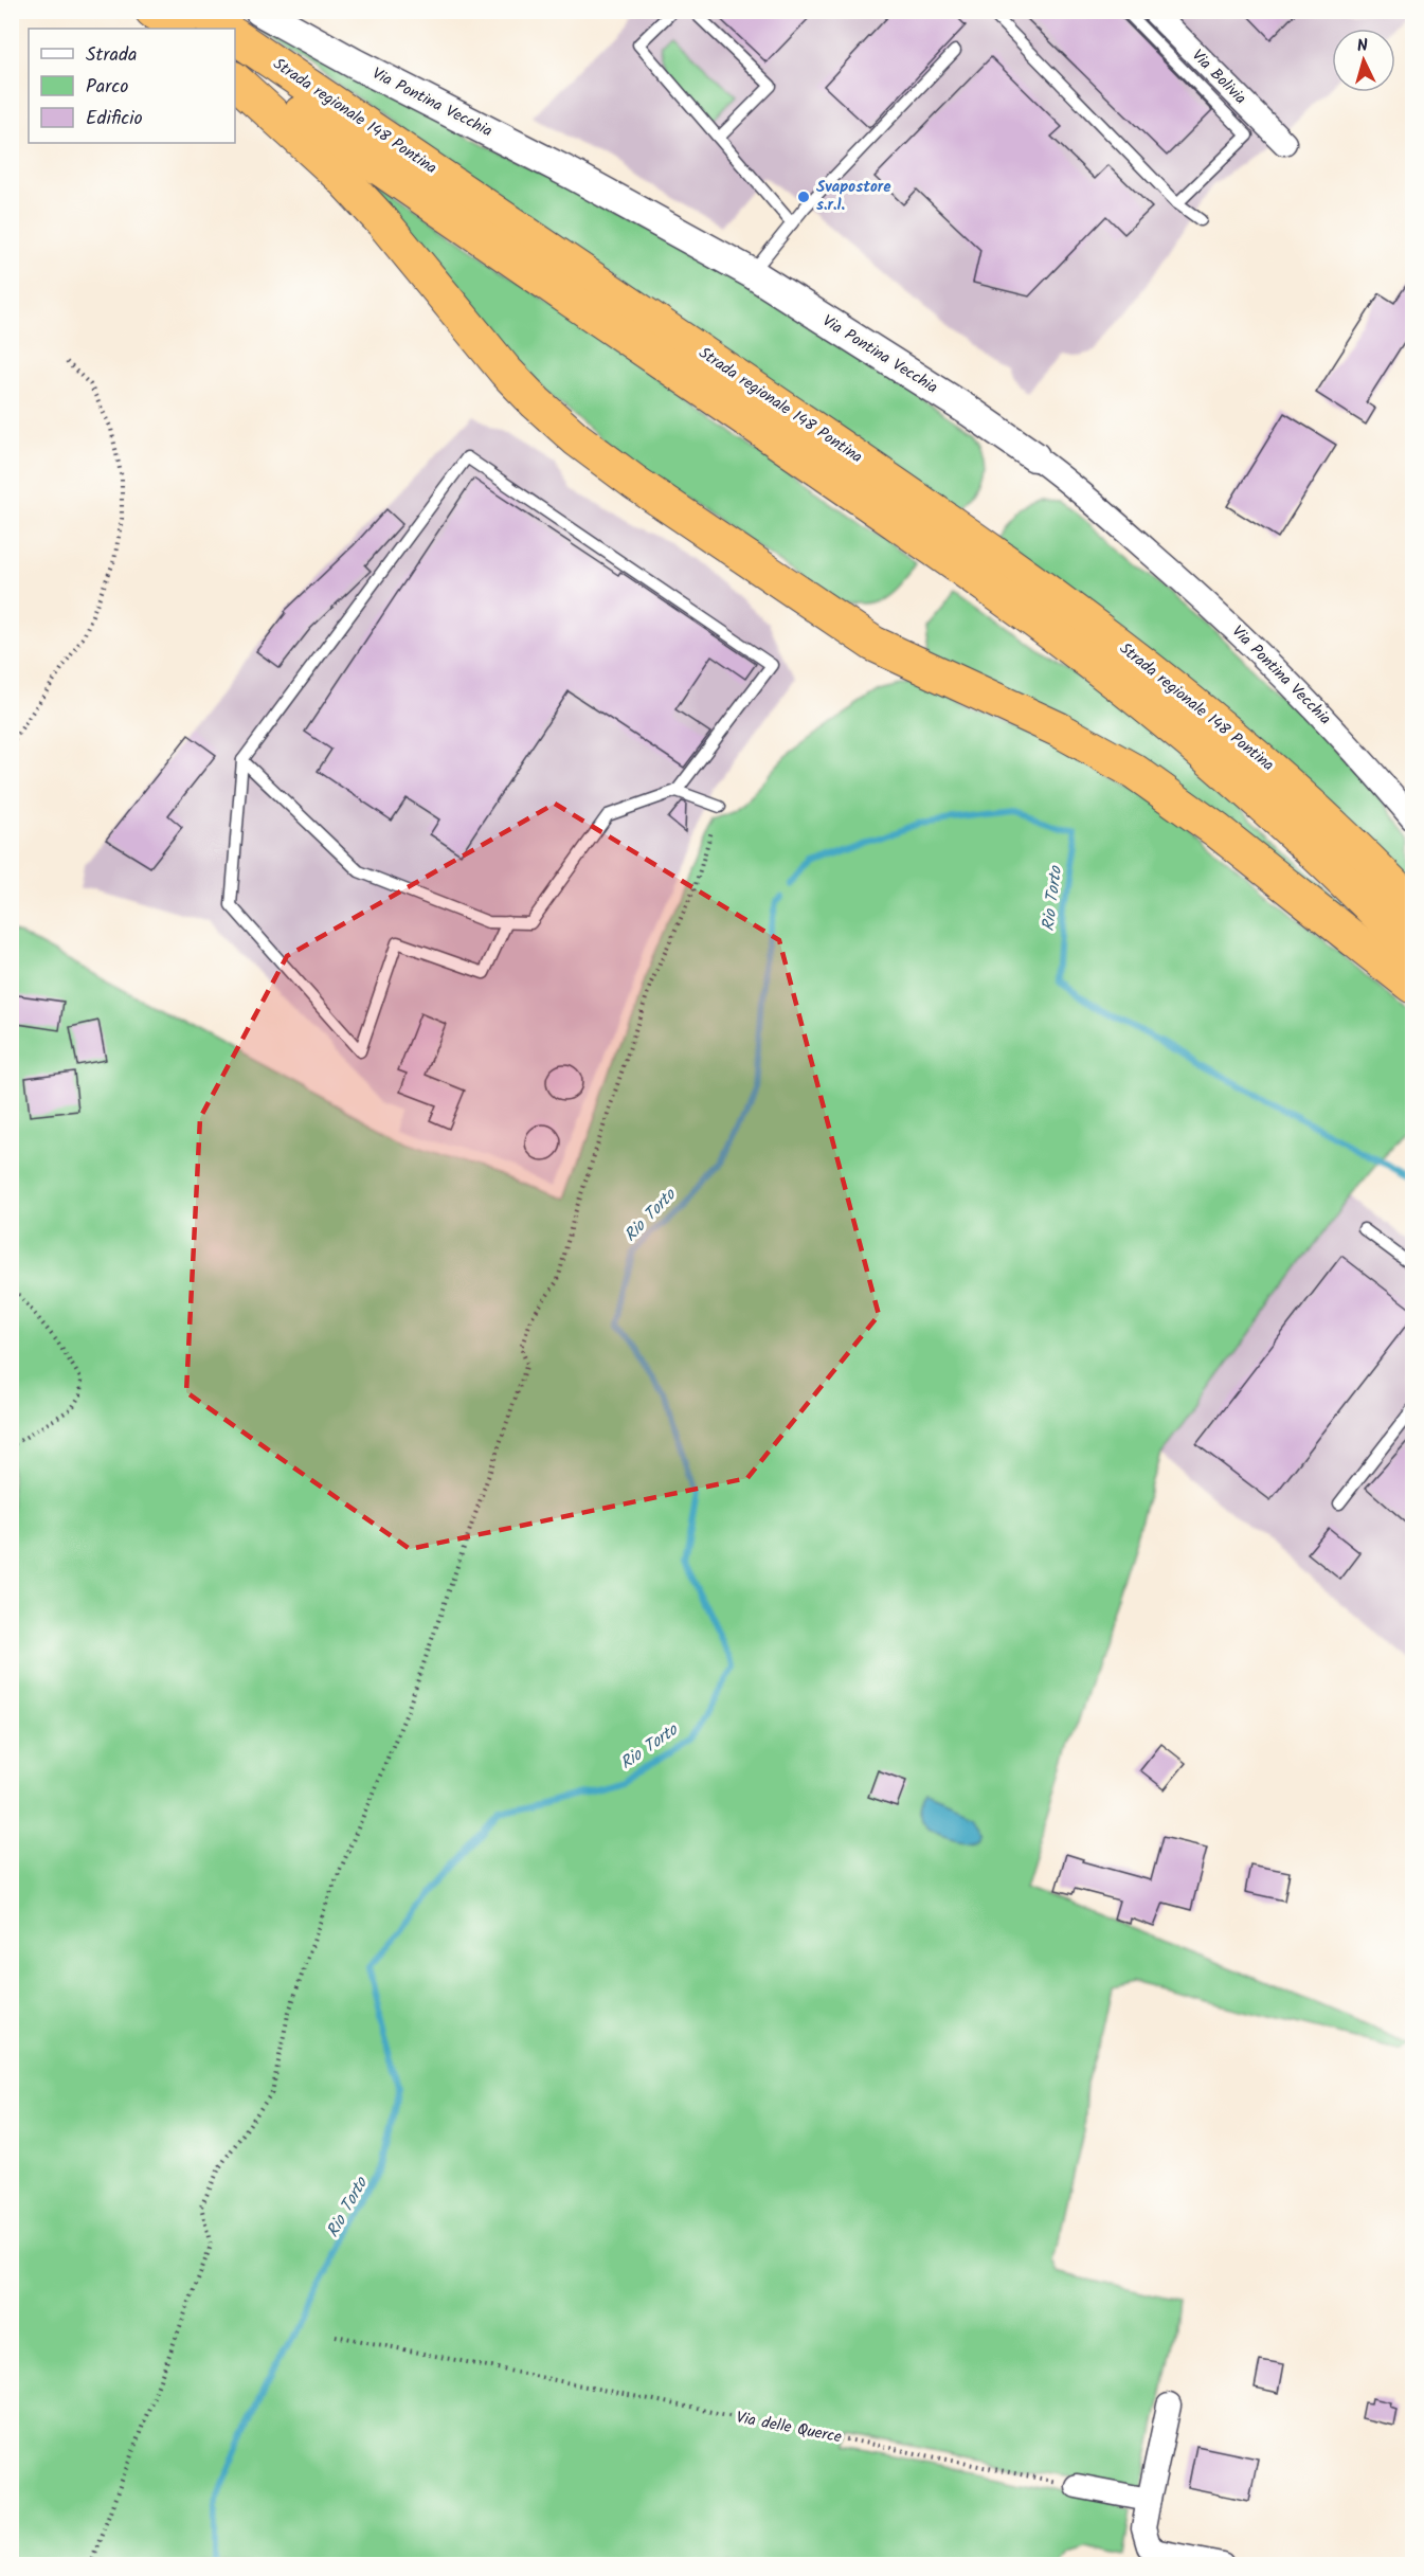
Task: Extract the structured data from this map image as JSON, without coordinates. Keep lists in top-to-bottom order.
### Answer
{
  "streets": {
    "highway": ["Strada regionale 148 Pontina"],
    "street": ["Via Bolivia", "Via Pontina Vecchia"],
    "path": ["Via delle Querce"]
  },
  "water": ["Rio Torto"],
  "places": ["Svapostore s.r.l."],
  "legend": ["Strada", "Parco", "Edificio"],
  "north": "top"
}
